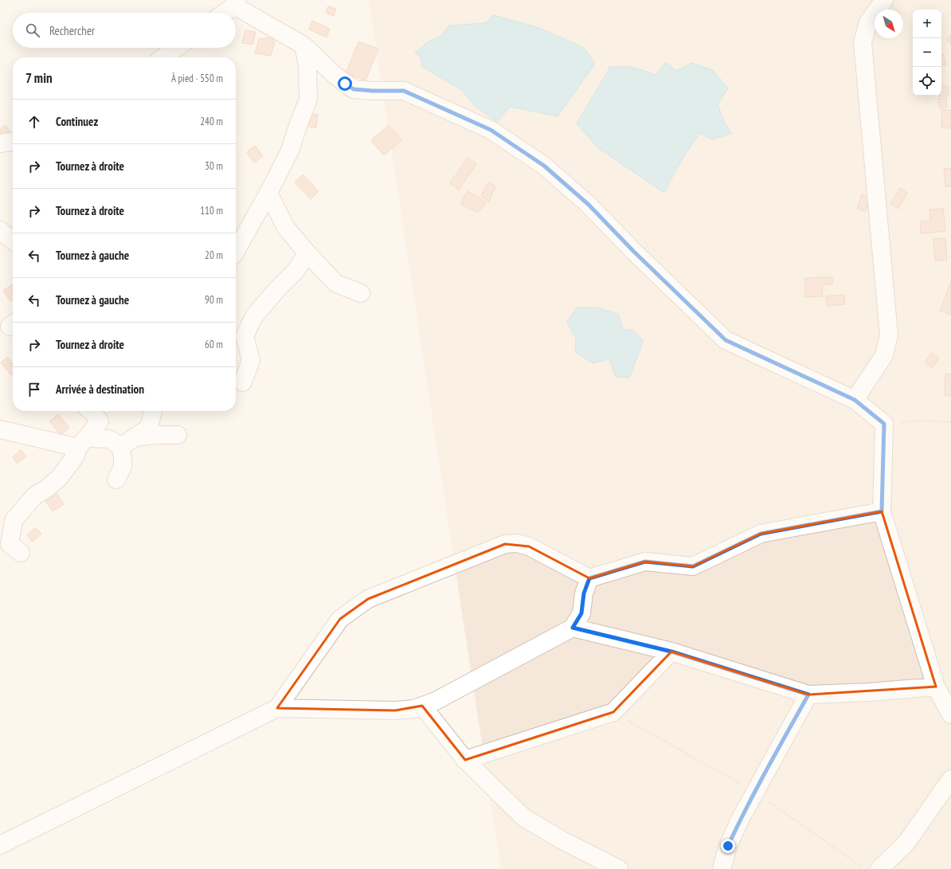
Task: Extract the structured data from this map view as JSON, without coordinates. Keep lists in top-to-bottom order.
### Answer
{
  "north": "bottom right",
  "page": {
    "map_buttons": ["+", "−"],
    "search": "Rechercher",
    "heading": ["7 min", "À pied · 550 m"],
    "list": [
      ["Continuez", "240 m"],
      ["Tournez à droite", "30 m"],
      ["Tournez à droite", "110 m"],
      ["Tournez à gauche", "20 m"],
      ["Tournez à gauche", "90 m"],
      ["Tournez à droite", "60 m"],
      "Arrivée à destination"
    ]
  }
}
